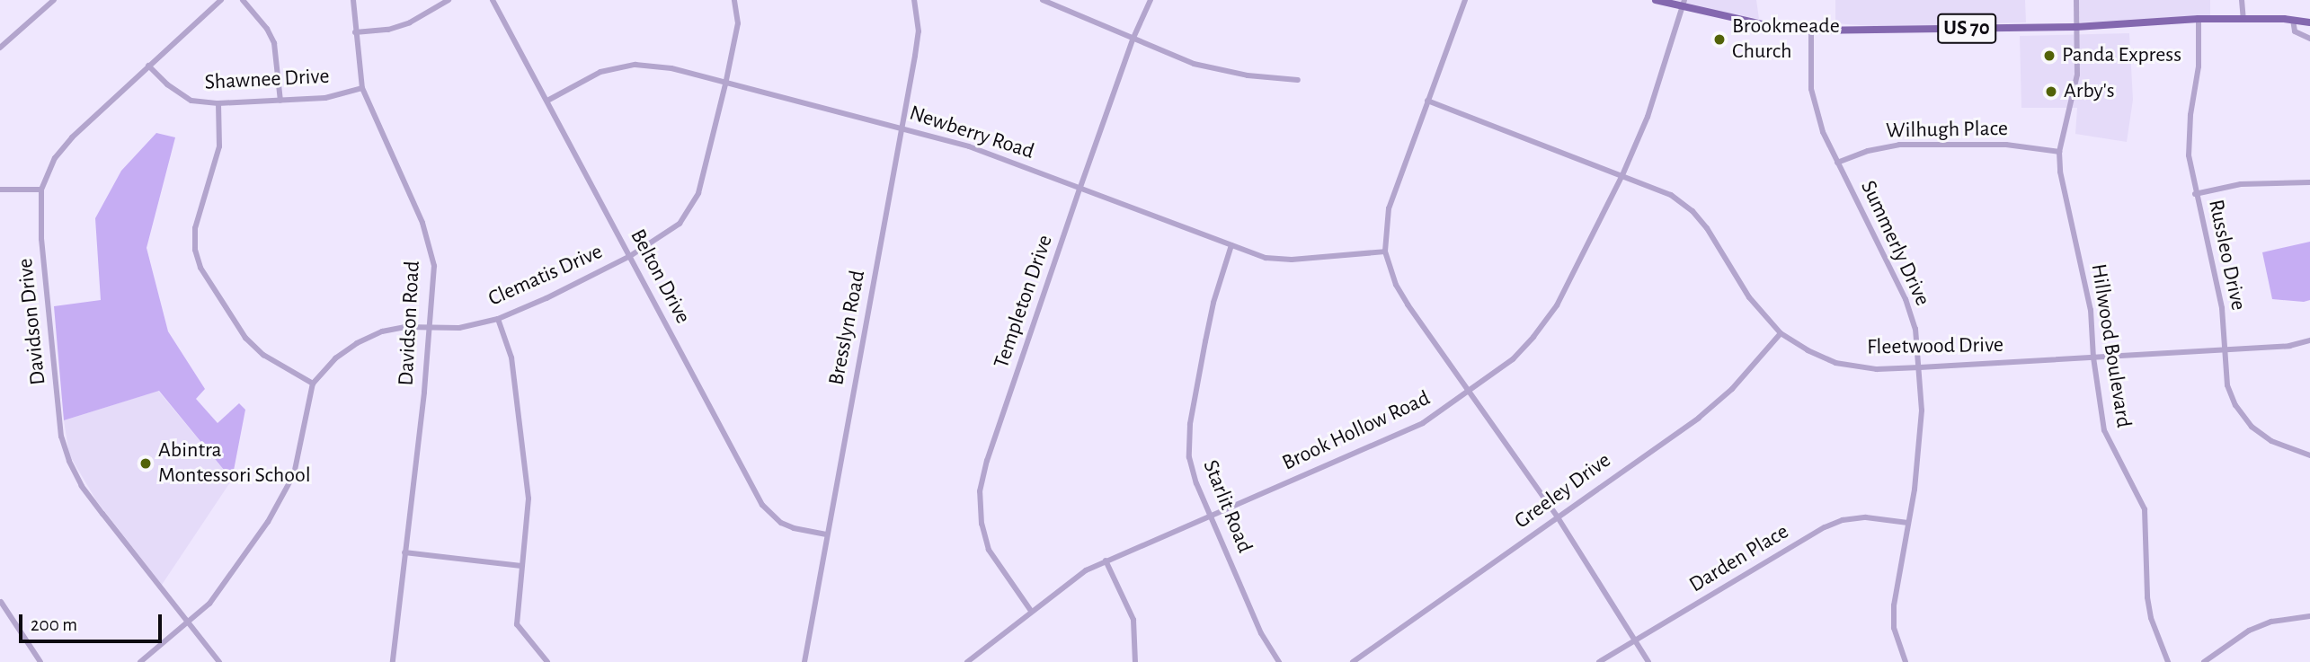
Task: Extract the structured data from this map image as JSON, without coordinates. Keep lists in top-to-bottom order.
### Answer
{
  "streets": {
    "main road": ["US 70"],
    "street": [
      "Shawnee Drive",
      "Wilhugh Place",
      "Newberry Road",
      "Summerly Drive",
      "Russleo Drive",
      "Clematis Drive",
      "Belton Drive",
      "Templeton Drive",
      "Davidson Drive",
      "Davidson Road",
      "Bresslyn Road",
      "Hillwood Boulevard",
      "Fleetwood Drive",
      "Brook Hollow Road",
      "Greeley Drive",
      "Starlit Road",
      "Darden Place"
    ]
  },
  "crossings": [
    ["US 70", "Summerly Drive"],
    ["US 70", "Russleo Drive"],
    ["US 70", "Hillwood Boulevard"],
    ["US 70", "Brook Hollow Road"],
    ["Shawnee Drive", "Davidson Drive"],
    ["Shawnee Drive", "Davidson Road"],
    ["Wilhugh Place", "Summerly Drive"],
    ["Wilhugh Place", "Hillwood Boulevard"],
    ["Newberry Road", "Clematis Drive"],
    ["Newberry Road", "Belton Drive"],
    ["Newberry Road", "Templeton Drive"],
    ["Newberry Road", "Bresslyn Road"],
    ["Newberry Road", "Starlit Road"],
    ["Summerly Drive", "Fleetwood Drive"],
    ["Summerly Drive", "Darden Place"],
    ["Russleo Drive", "Fleetwood Drive"],
    ["Clematis Drive", "Belton Drive"],
    ["Clematis Drive", "Davidson Road"],
    ["Belton Drive", "Bresslyn Road"],
    ["Templeton Drive", "Brook Hollow Road"],
    ["Hillwood Boulevard", "Fleetwood Drive"],
    ["Fleetwood Drive", "Brook Hollow Road"],
    ["Fleetwood Drive", "Greeley Drive"],
    ["Brook Hollow Road", "Starlit Road"]
  ],
  "places": [
    "Brookmeade Church",
    "Panda Express",
    "Arby's",
    "Abintra Montessori School"
  ],
  "scale_bar": "200 m"
}
